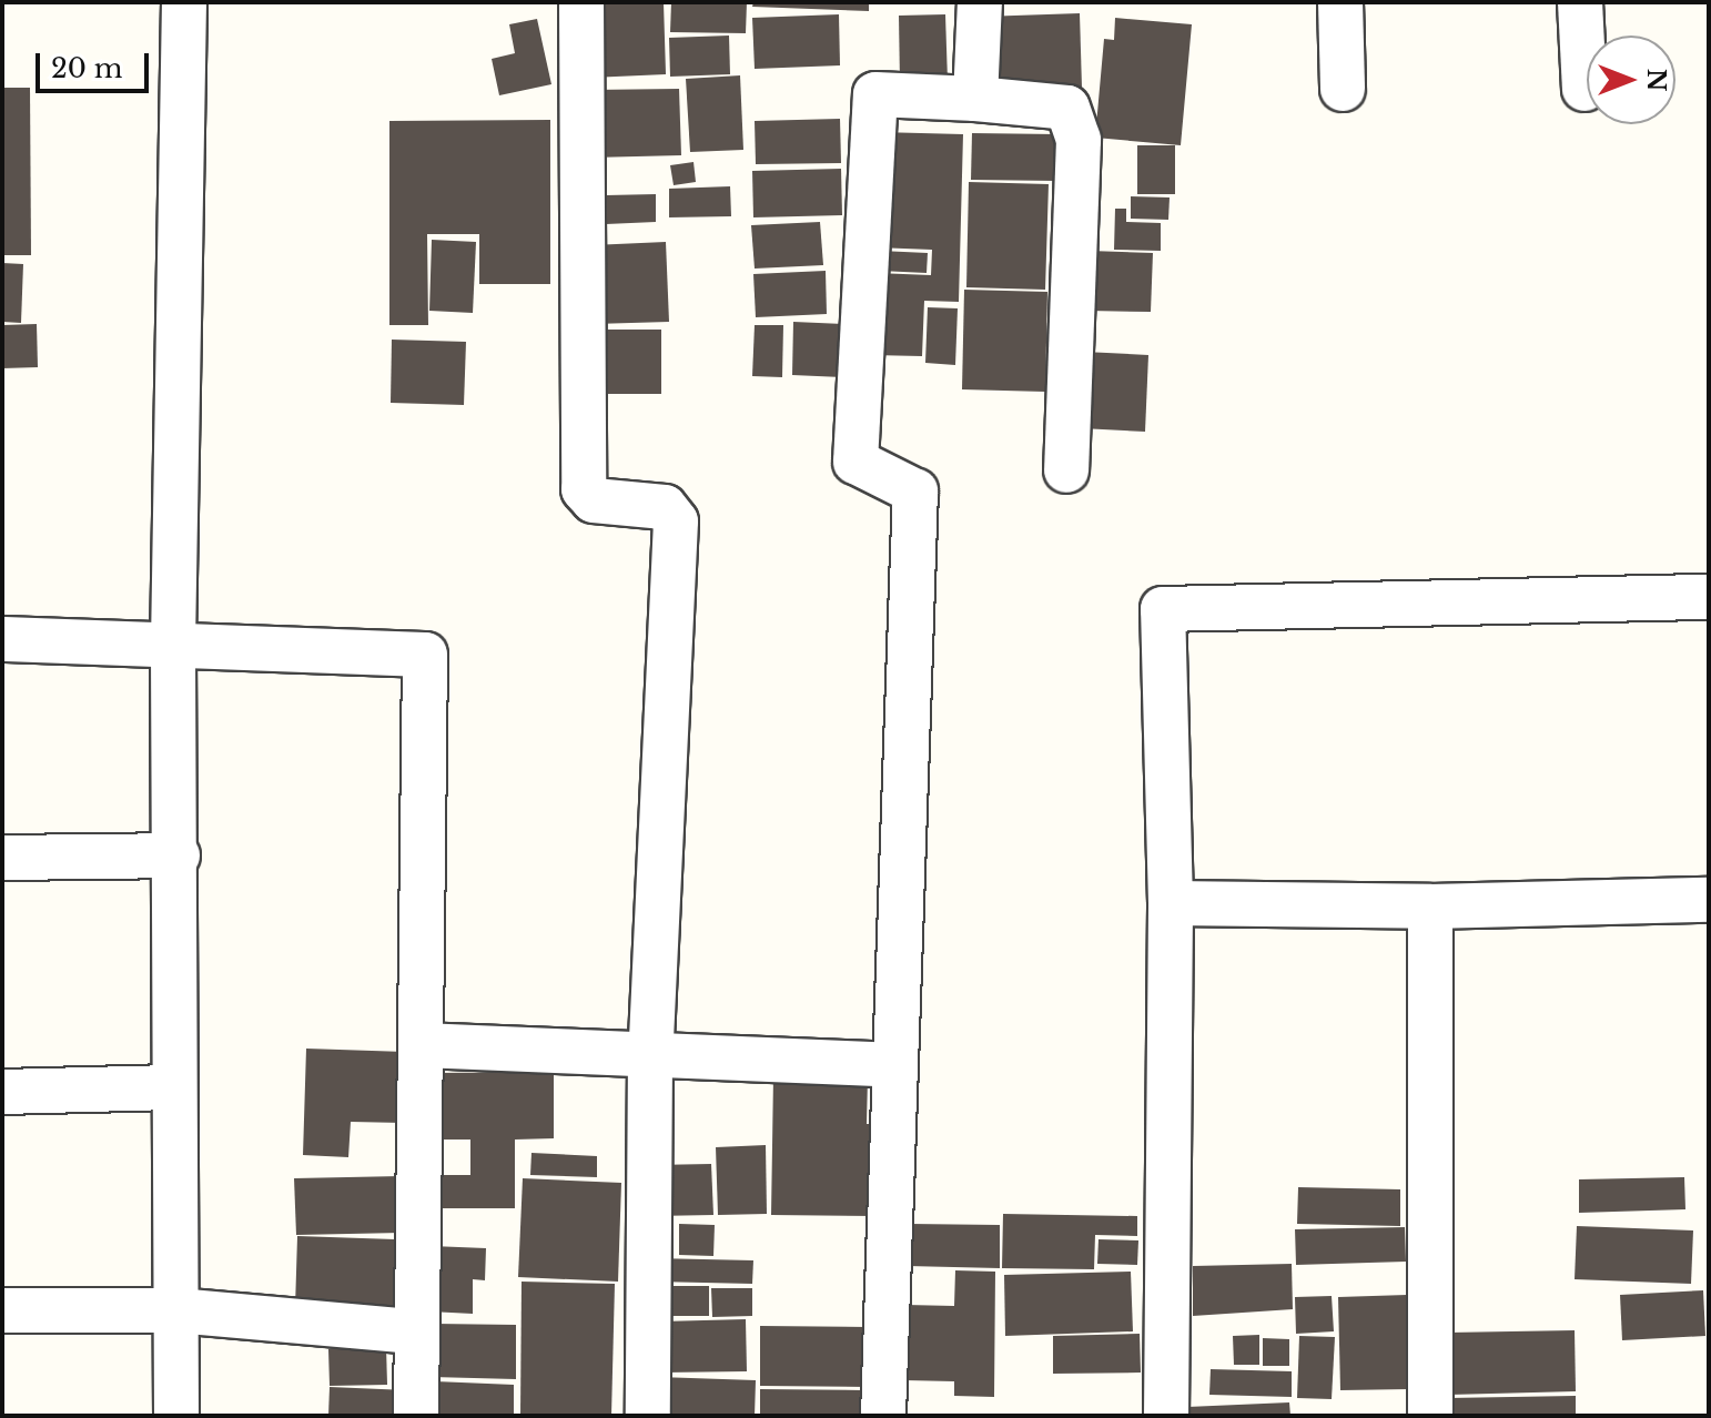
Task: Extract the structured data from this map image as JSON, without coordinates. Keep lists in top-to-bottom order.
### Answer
{
  "scale_bar": "20 m",
  "north": "right"
}
